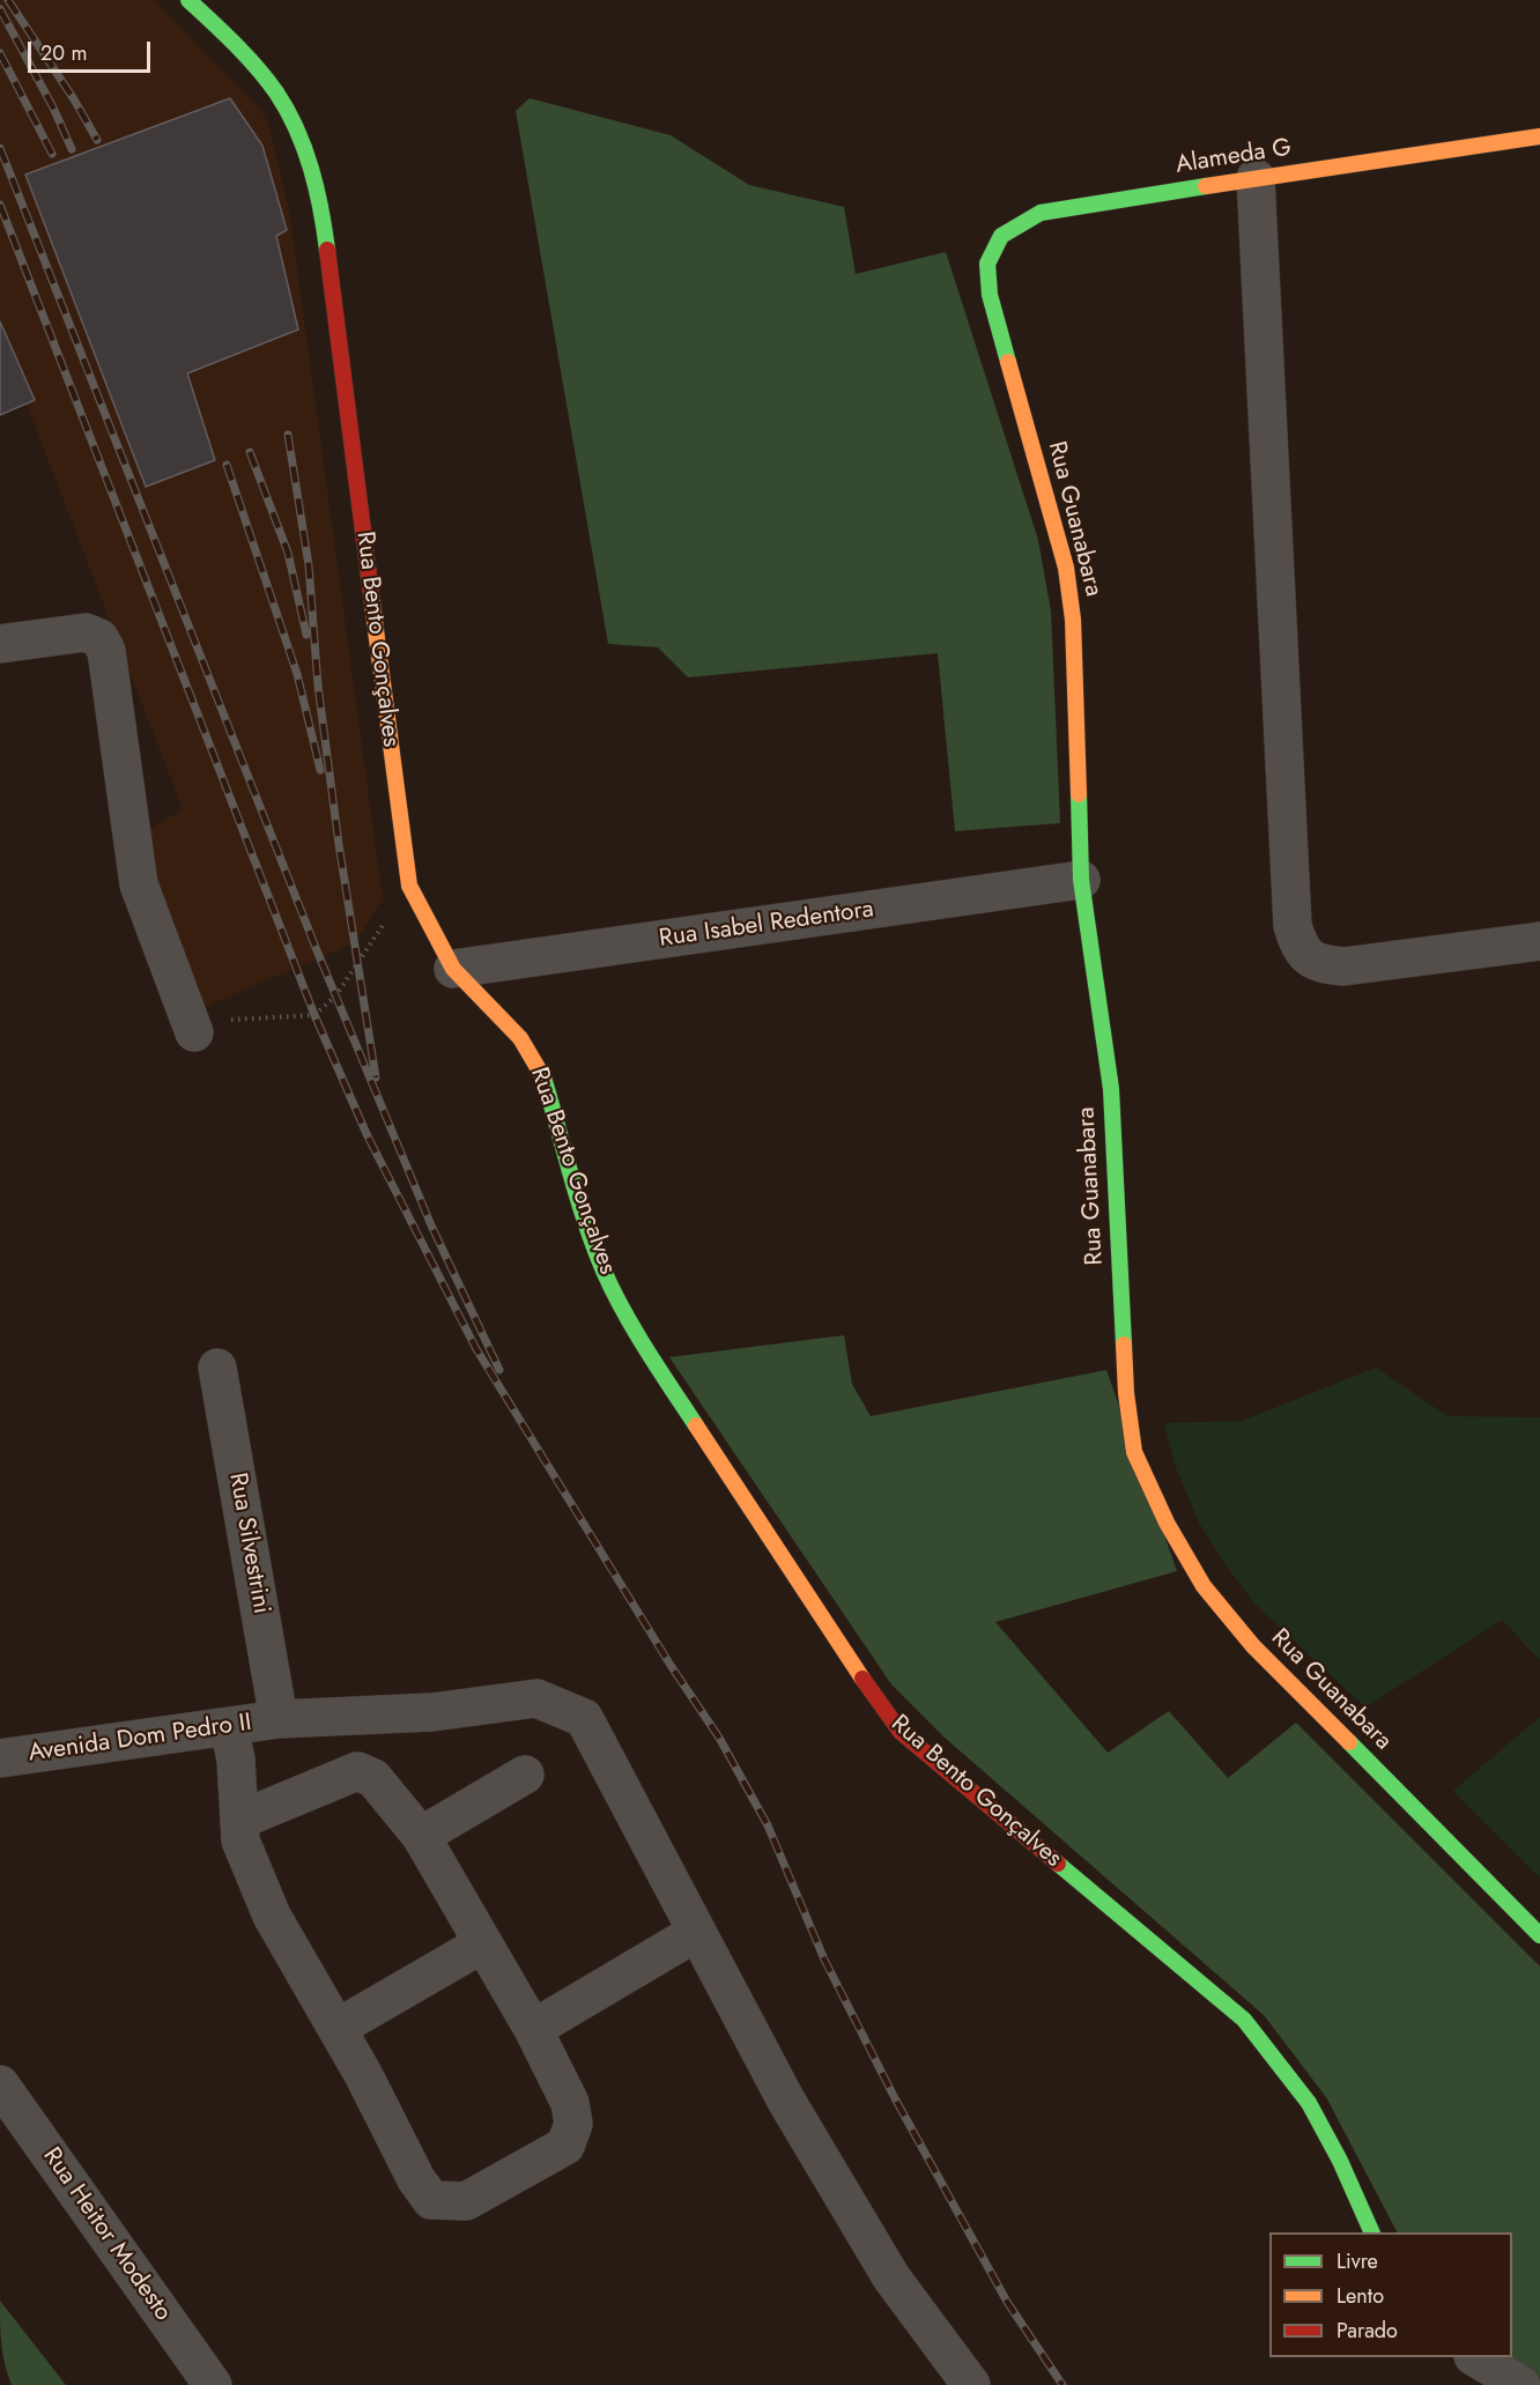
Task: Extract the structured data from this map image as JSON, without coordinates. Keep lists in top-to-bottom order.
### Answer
{
  "streets": {
    "street": [
      "Alameda G",
      "Rua Guanabara",
      "Rua Bento Gonçalves",
      "Rua Isabel Redentora",
      "Rua Silvestrini",
      "Avenida Dom Pedro II",
      "Rua Heitor Modesto"
    ]
  },
  "crossings": [
    ["Alameda G", "Rua Guanabara"],
    ["Rua Guanabara", "Rua Isabel Redentora"],
    ["Rua Bento Gonçalves", "Rua Isabel Redentora"],
    ["Rua Silvestrini", "Avenida Dom Pedro II"]
  ],
  "legend": ["Livre", "Lento", "Parado"],
  "scale_bar": "20 m"
}
